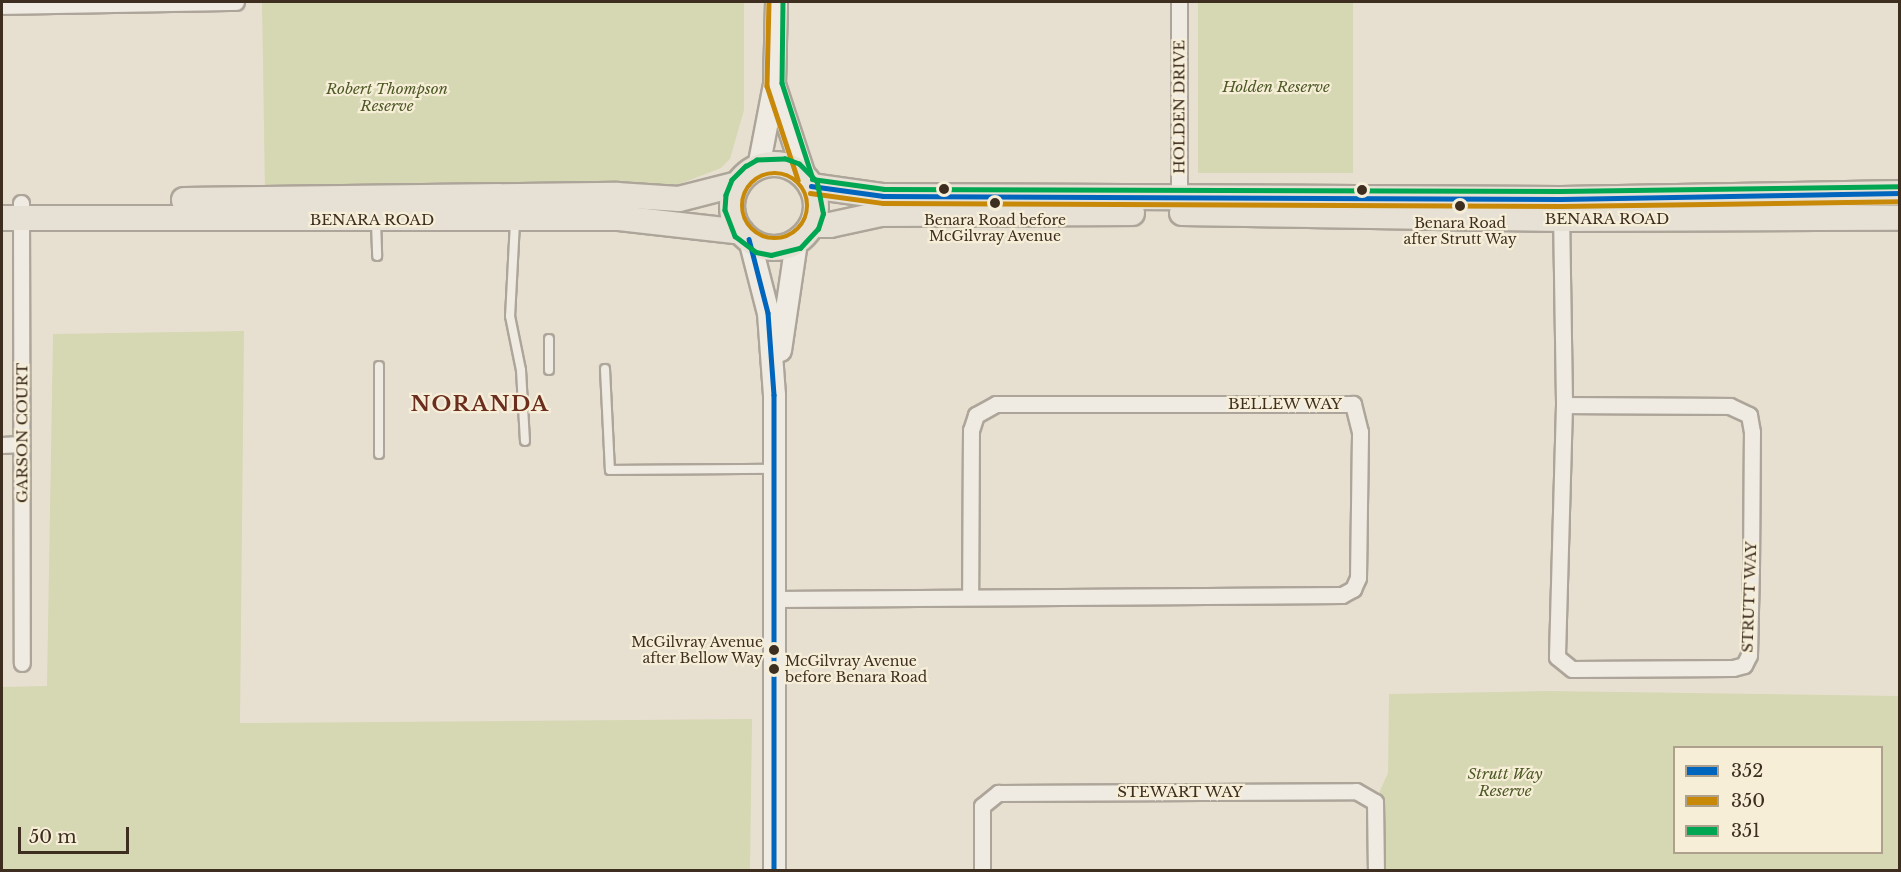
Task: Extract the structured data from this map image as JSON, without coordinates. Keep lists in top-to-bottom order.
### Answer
{
  "streets": {
    "main road": ["BENARA ROAD"],
    "street": [
      "HOLDEN DRIVE",
      "BELLEW WAY",
      "GARSON COURT",
      "STRUTT WAY",
      "STEWART WAY"
    ]
  },
  "crossings": [
    ["HOLDEN DRIVE", "BENARA ROAD"],
    ["BENARA ROAD", "GARSON COURT"],
    ["BENARA ROAD", "STRUTT WAY"]
  ],
  "districts": ["NORANDA"],
  "parks": ["Holden Reserve", "Robert Thompson Reserve", "Strutt Way Reserve"],
  "places": [
    "Benara Road before McGilvray Avenue",
    "Benara Road after Strutt Way",
    "McGilvray Avenue after Bellow Way",
    "McGilvray Avenue before Benara Road"
  ],
  "lines": ["transit line 350", "transit line 351", "transit line 352"],
  "legend": ["352", "350", "351"],
  "scale_bar": "50 m"
}
